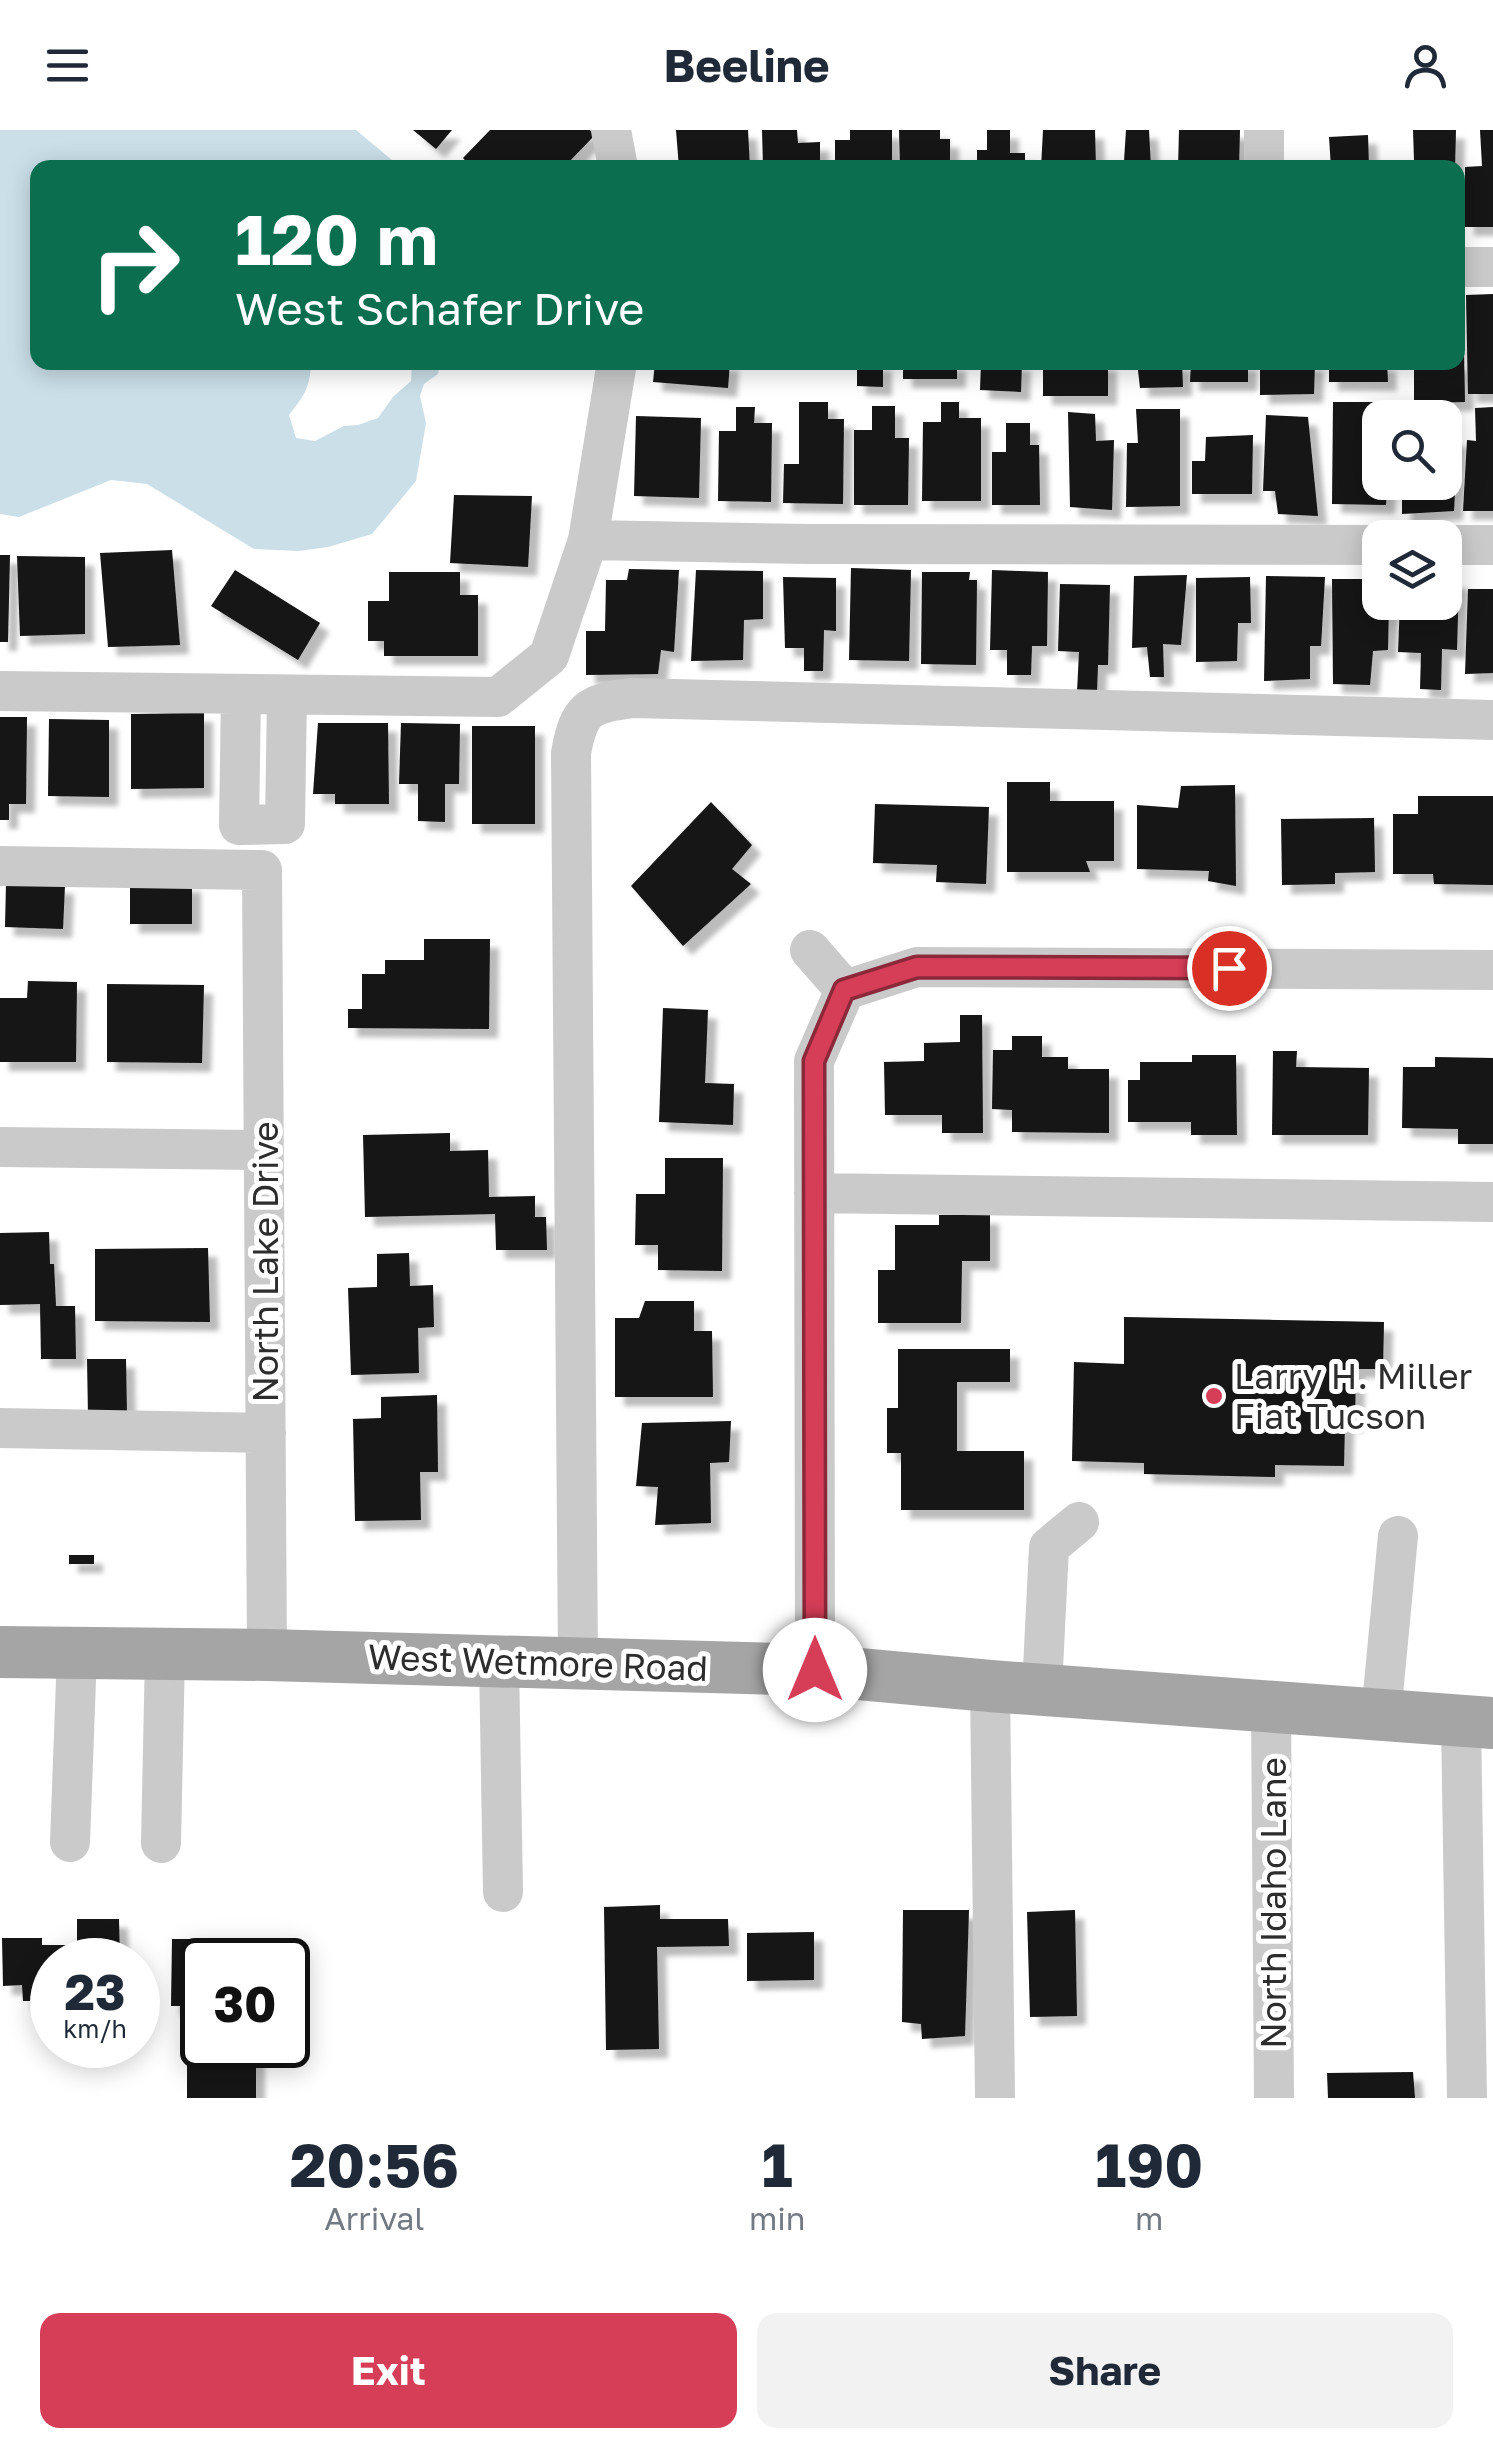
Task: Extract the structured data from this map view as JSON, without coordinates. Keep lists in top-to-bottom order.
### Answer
{
  "streets": {
    "main road": ["West Wetmore Road"],
    "street": ["North Lake Drive", "North Idaho Lane"]
  },
  "crossings": [
    ["North Lake Drive", "West Wetmore Road"],
    ["West Wetmore Road", "North Idaho Lane"]
  ],
  "places": ["Larry H. Miller Fiat Tucson"],
  "page": {
    "header": "Beeline",
    "turn": ["120 m", "West Schafer Drive"],
    "speed": "23 km/h",
    "limit": "30",
    "eta": [
      "20:56",
      "Arrival",
      "1",
      "min",
      "190",
      "m"
    ],
    "buttons": ["Exit", "Share"]
  }
}
